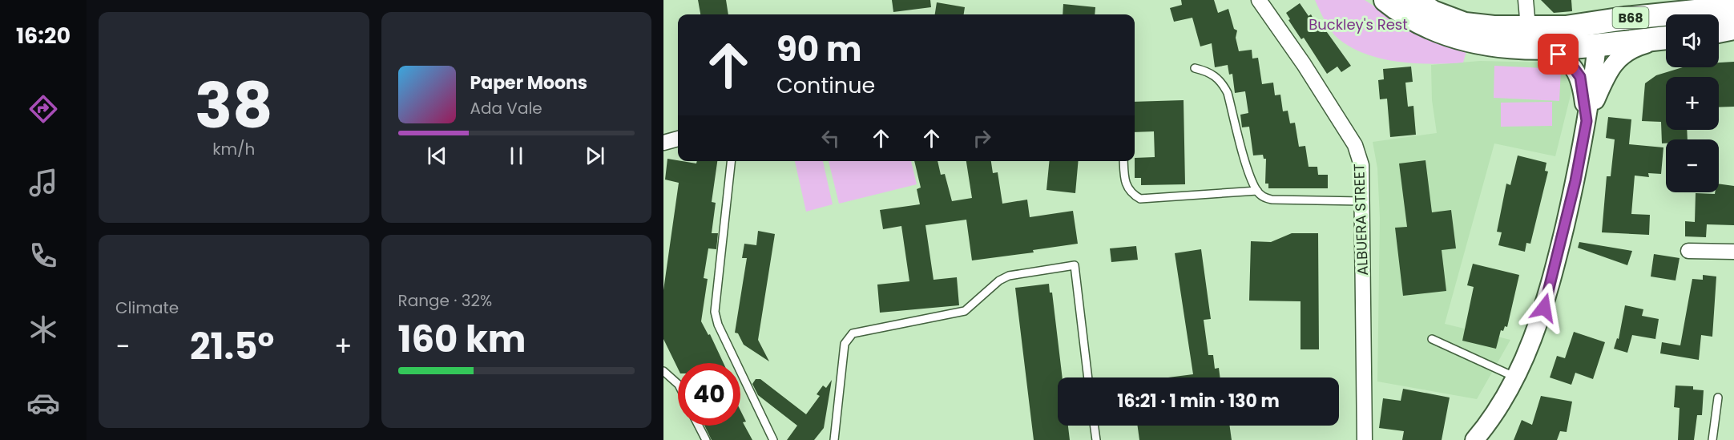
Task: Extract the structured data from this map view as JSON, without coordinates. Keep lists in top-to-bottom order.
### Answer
{
  "streets": {
    "main road": ["B68"],
    "street": ["ALBUERA STREET"]
  },
  "parks": ["Buckley's Rest"],
  "page": {
    "tabs": "16:20",
    "tile": [
      ["38", "km/h"],
      "Climate",
      ["Range · 32%", "160 km"]
    ],
    "map_buttons": ["+", "−"],
    "turn": ["90 m", "Continue"],
    "song": ["Paper Moons", "Ada Vale"],
    "heat": ["−", "21.5°", "+"],
    "limit": "40",
    "trip": "16:21 · 1 min · 130 m"
  }
}
